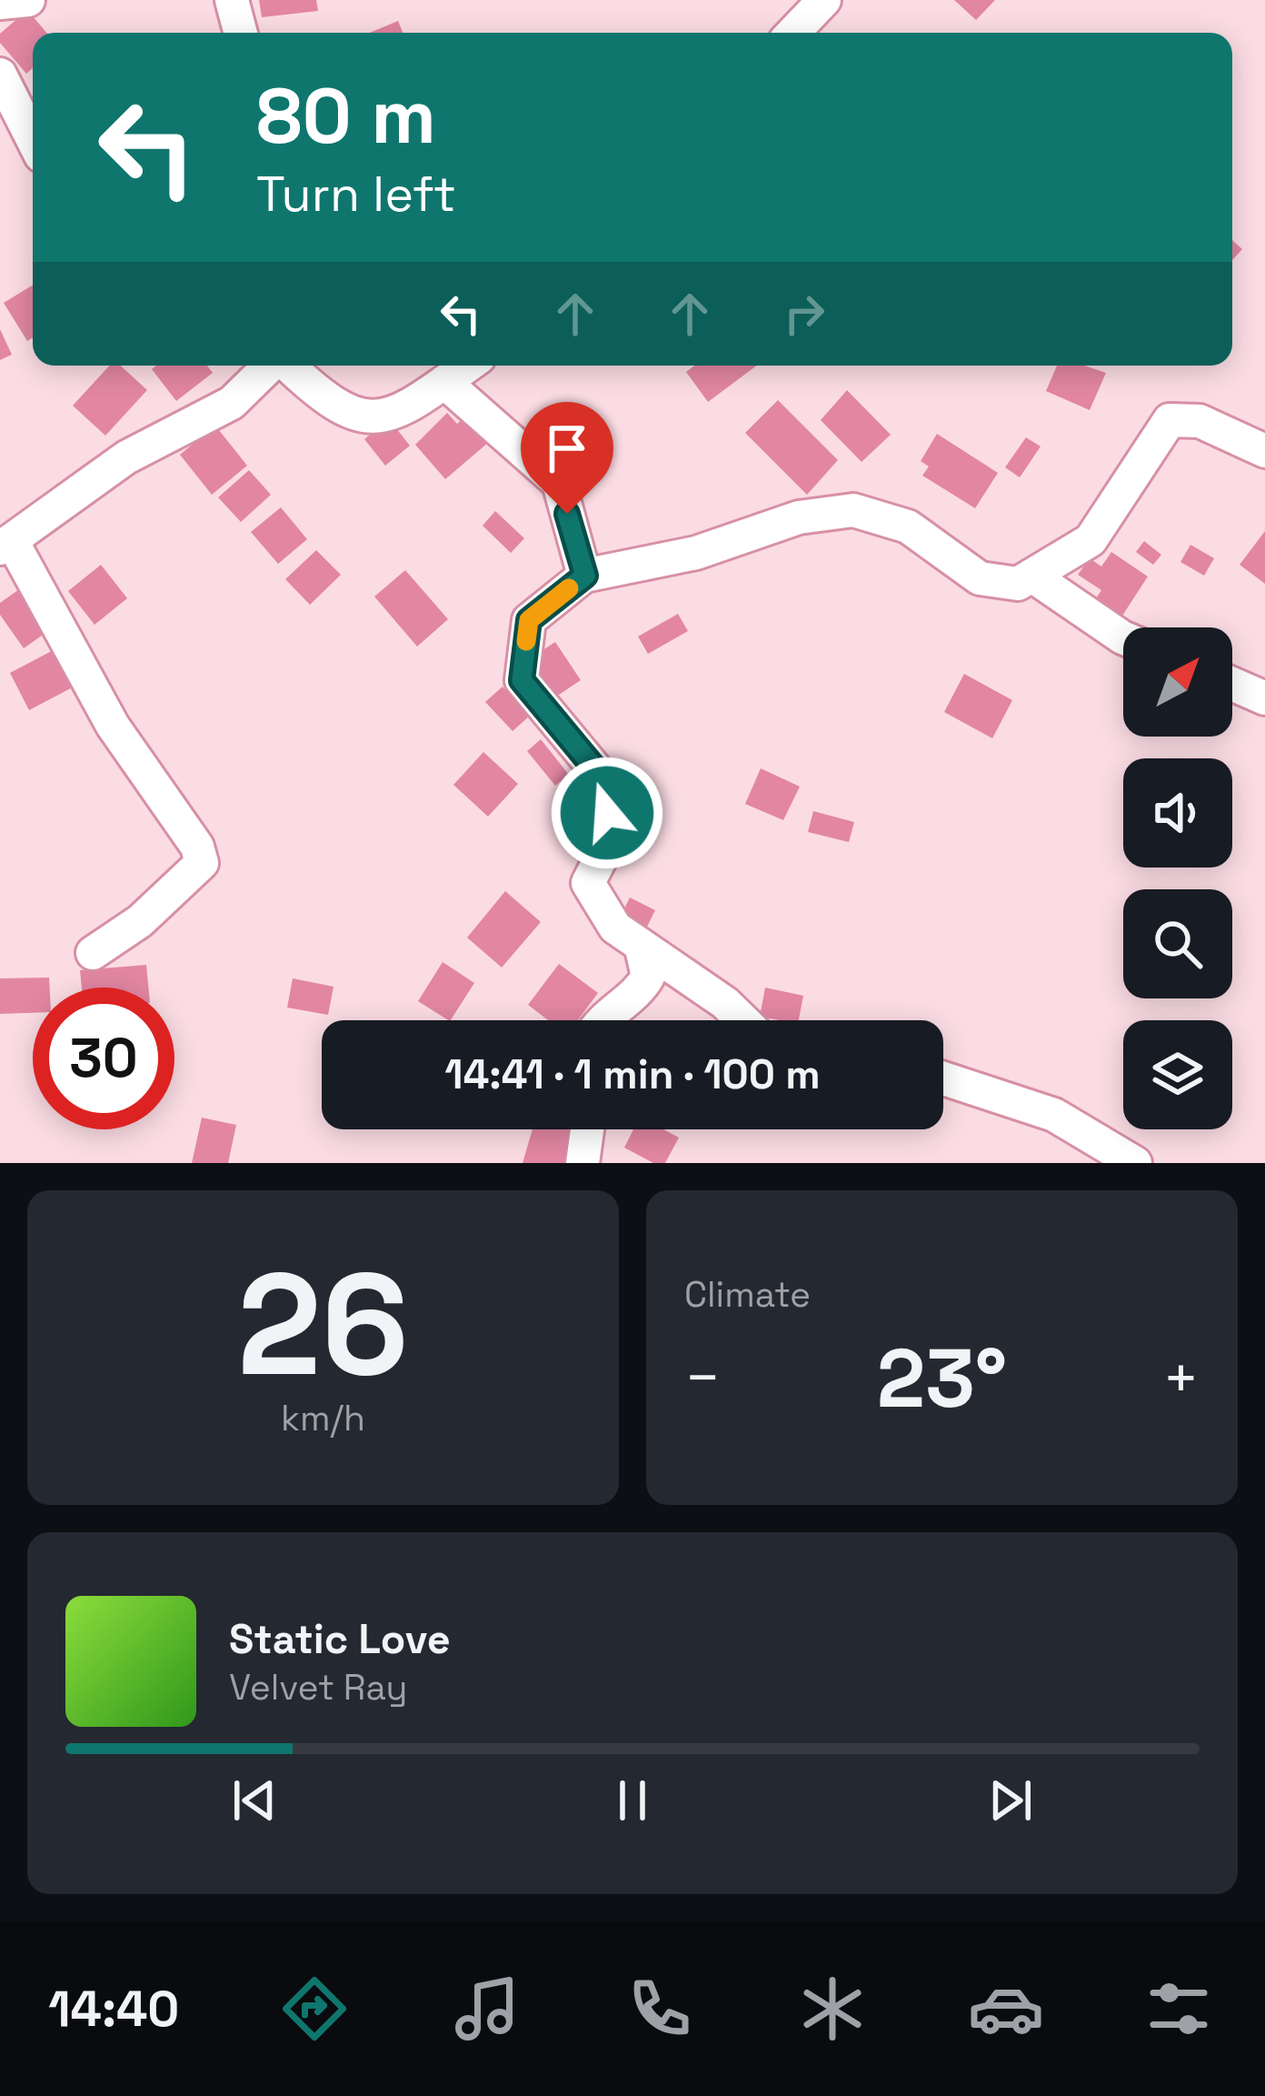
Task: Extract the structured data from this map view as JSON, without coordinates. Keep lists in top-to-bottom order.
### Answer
{
  "north": "top right",
  "page": {
    "turn": ["80 m", "Turn left"],
    "limit": "30",
    "trip": "14:41 · 1 min · 100 m",
    "tile": [
      ["26", "km/h"],
      "Climate"
    ],
    "heat": ["−", "23°", "+"],
    "song": ["Static Love", "Velvet Ray"],
    "tabs": "14:40"
  }
}
